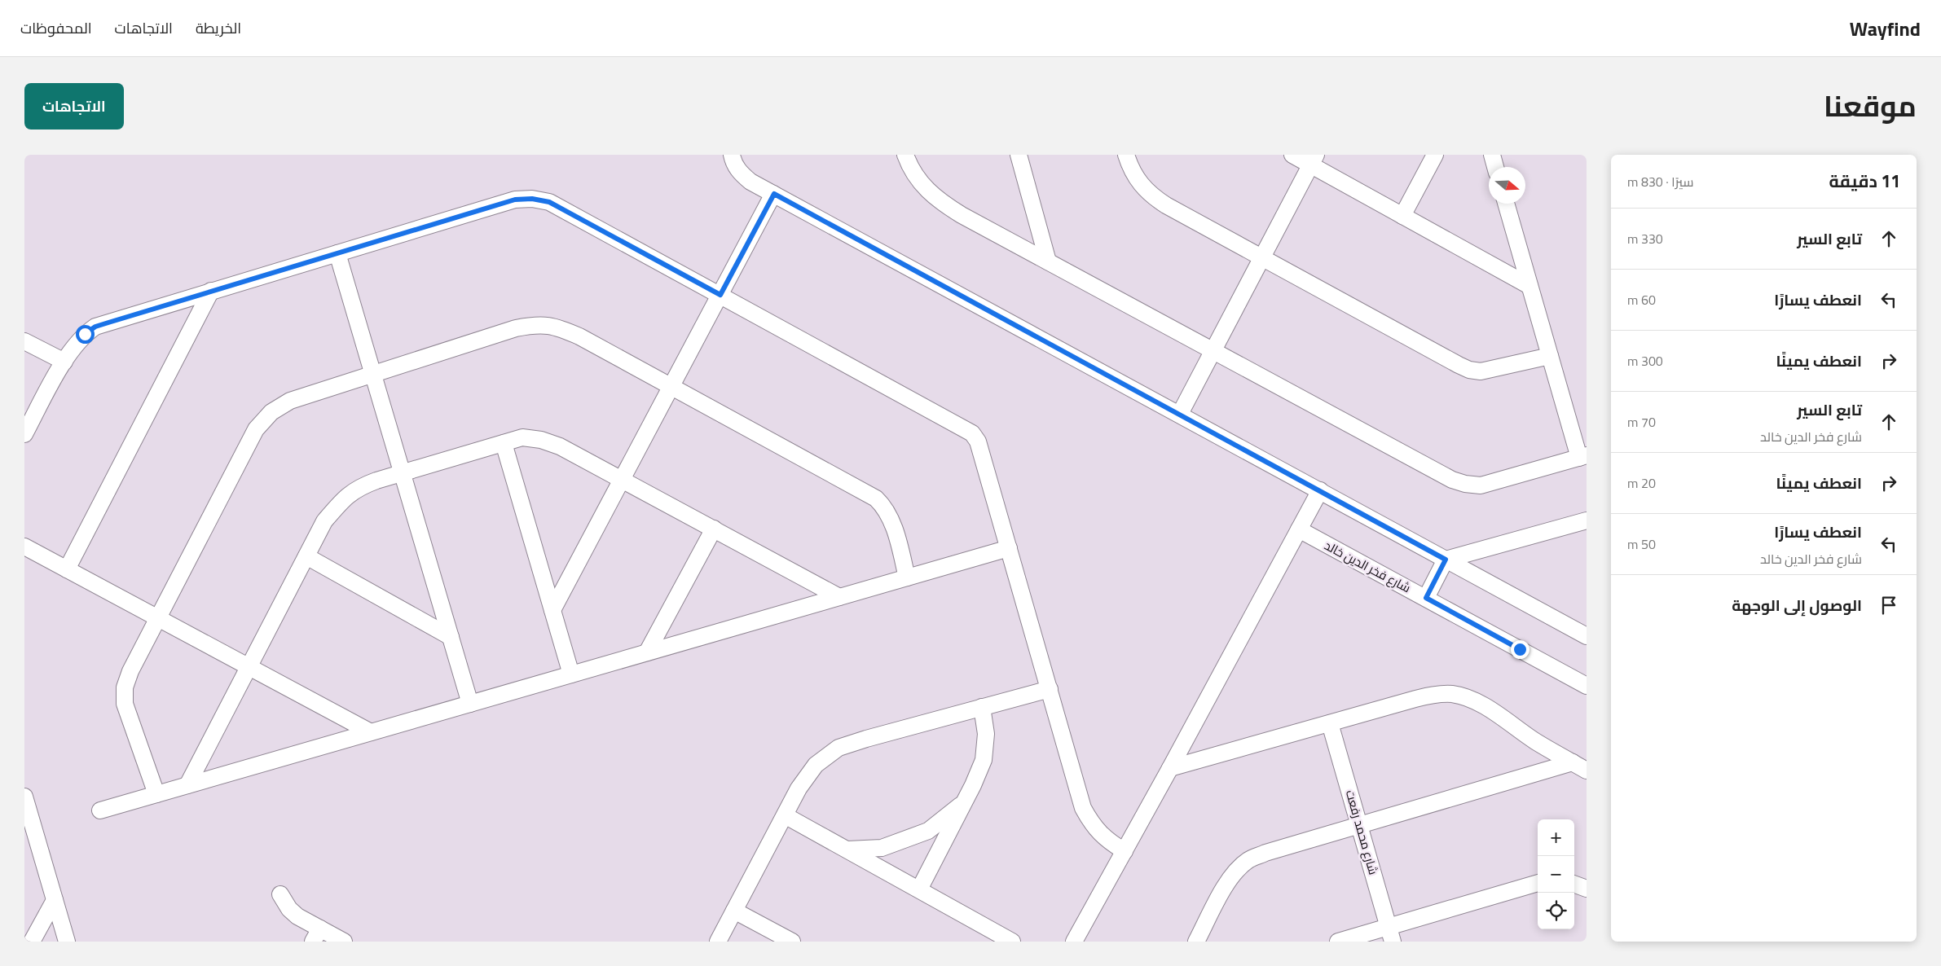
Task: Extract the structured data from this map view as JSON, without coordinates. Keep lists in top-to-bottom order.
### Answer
{
  "streets": {
    "street": ["شارع فخر الدين خالد", "شارع محمد رفعت"]
  },
  "north": "right",
  "page": {
    "header": "Wayfind",
    "nav": ["الخريطة", "الاتجاهات", "المحفوظات"],
    "title": "موقعنا",
    "buttons": "الاتجاهات",
    "heading": ["11 دقيقة", "سيرًا · 830 m"],
    "list": [
      ["تابع السير", "330 m"],
      ["انعطف يسارًا", "60 m"],
      ["انعطف يمينًا", "300 m"],
      ["تابع السير", "شارع فخر الدين خالد", "70 m"],
      ["انعطف يمينًا", "20 m"],
      ["انعطف يسارًا", "شارع فخر الدين خالد", "50 m"],
      "الوصول إلى الوجهة"
    ],
    "map_buttons": ["+", "−"]
  }
}
